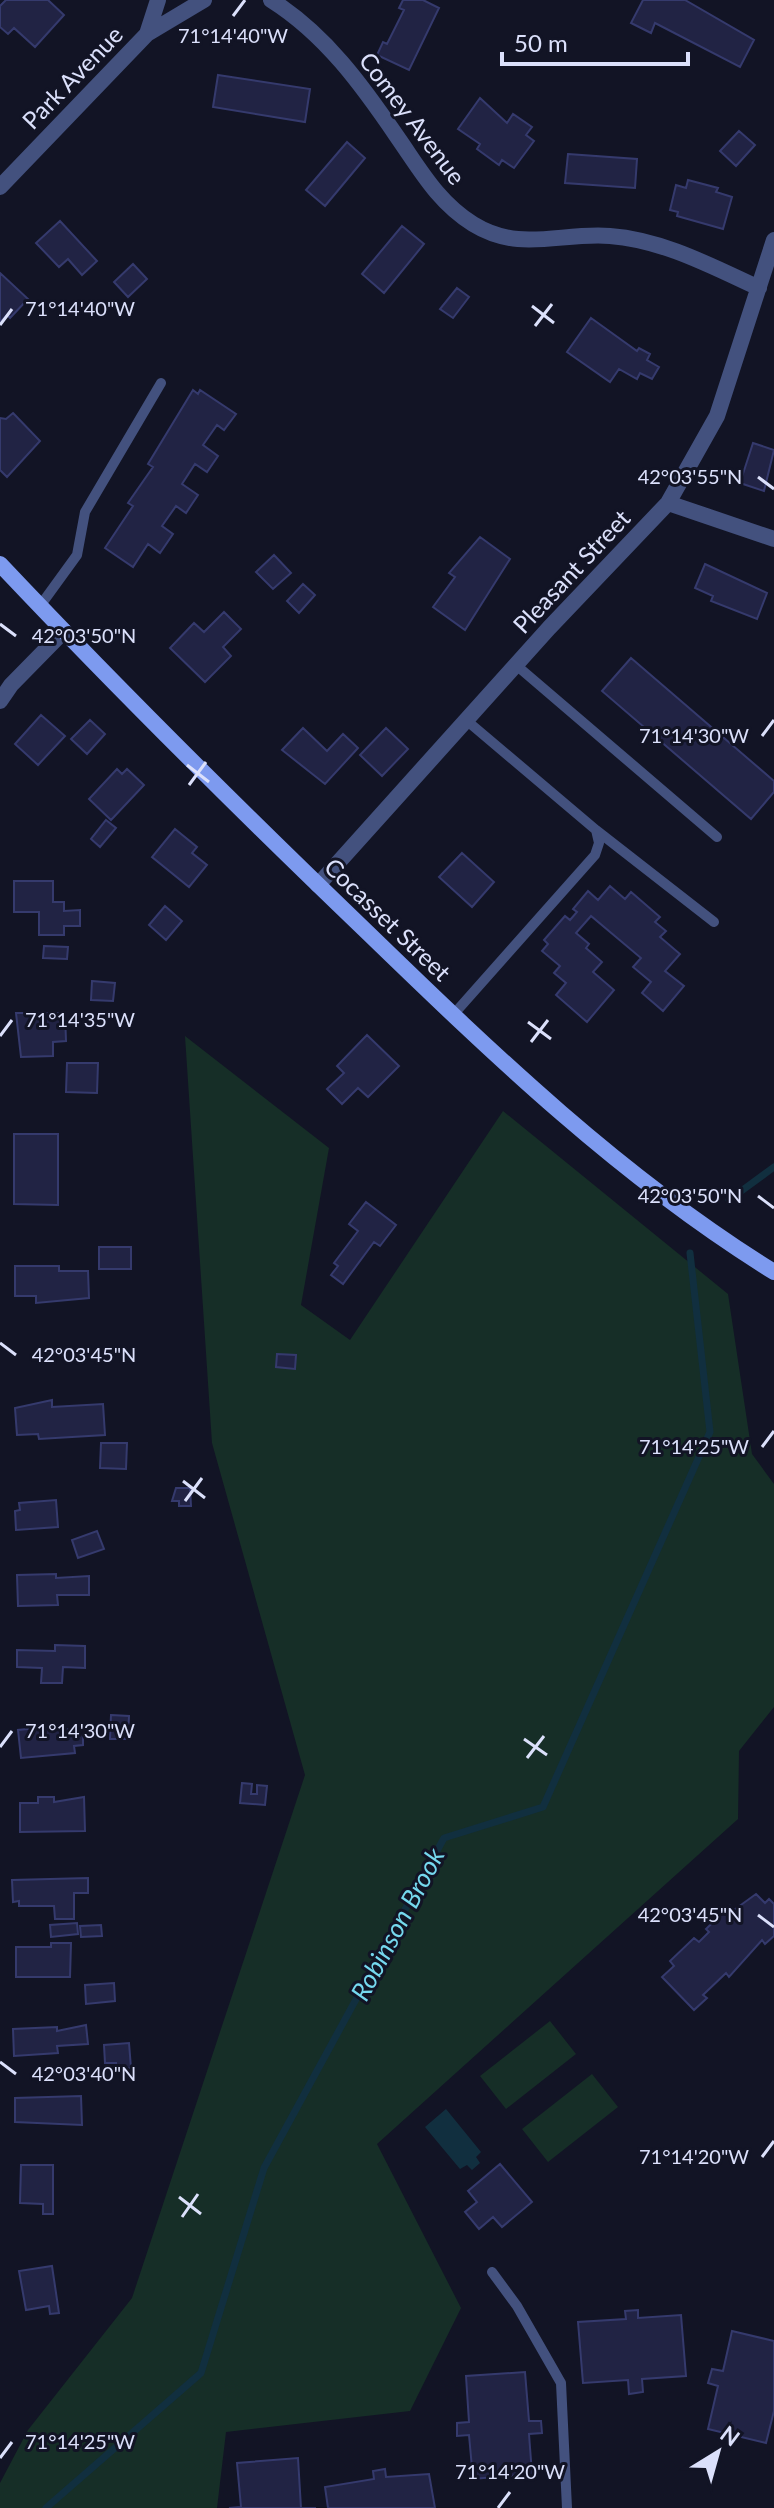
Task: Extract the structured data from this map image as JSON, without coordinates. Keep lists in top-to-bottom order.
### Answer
{
  "streets": {
    "main road": ["Cocasset Street"],
    "street": ["Park Avenue", "Comey Avenue", "Pleasant Street"]
  },
  "crossings": [
    ["Comey Avenue", "Pleasant Street"],
    ["Pleasant Street", "Cocasset Street"]
  ],
  "water": ["Robinson Brook"],
  "scale_bar": "50 m",
  "north": "top right",
  "coordinates": [
    "71°14'40\"W",
    "42°03'55\"N",
    "42°03'50\"N",
    "71°14'30\"W",
    "71°14'35\"W",
    "42°03'45\"N",
    "71°14'25\"W",
    "42°03'40\"N",
    "71°14'20\"W"
  ]
}
